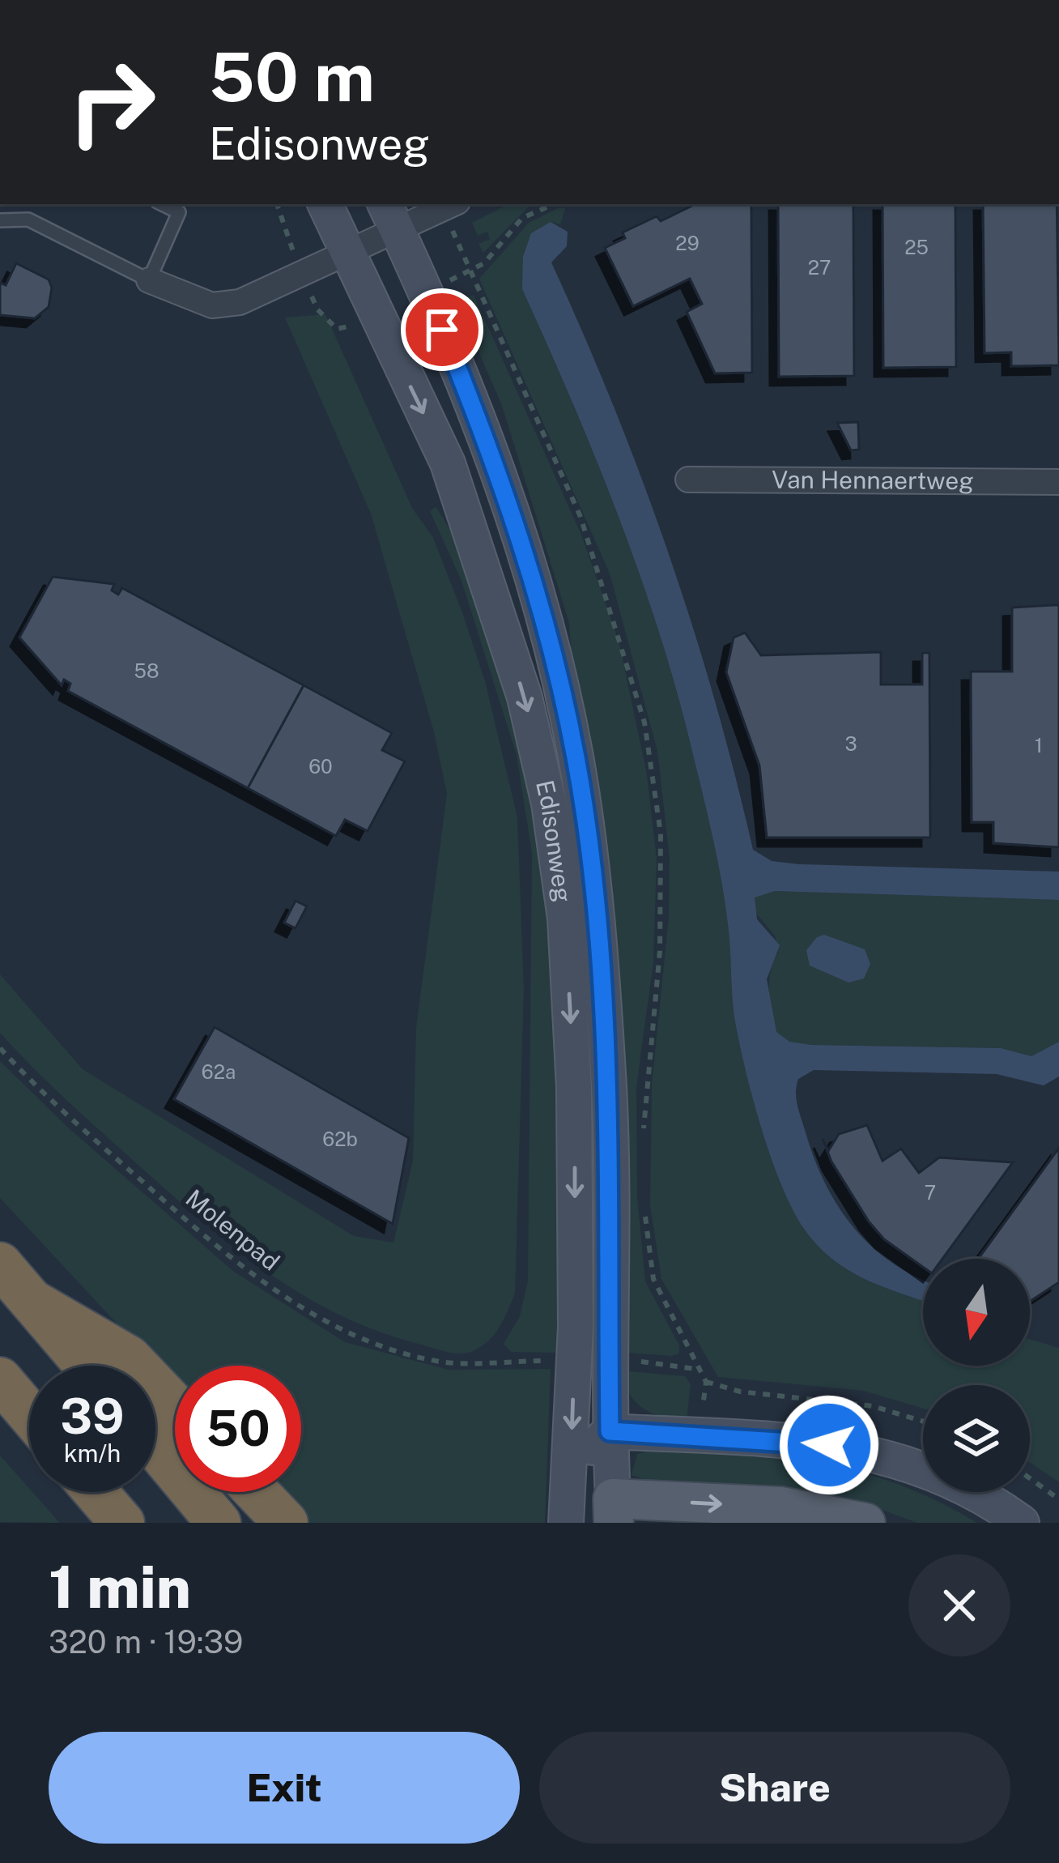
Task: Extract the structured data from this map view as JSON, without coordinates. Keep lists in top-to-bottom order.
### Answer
{
  "streets": {
    "main road": ["Edisonweg"],
    "street": ["Van Hennaertweg"],
    "path": ["Molenpad"]
  },
  "house_numbers": [
    "29",
    "25",
    "27",
    "58",
    "3",
    "1",
    "60",
    "62a",
    "62b",
    "7"
  ],
  "north": "bottom",
  "page": {
    "turn": ["50 m", "Edisonweg"],
    "speed": "39 km/h",
    "limit": "50",
    "heading": ["1 min", "320 m · 19:39"],
    "buttons": ["Exit", "Share"]
  }
}
